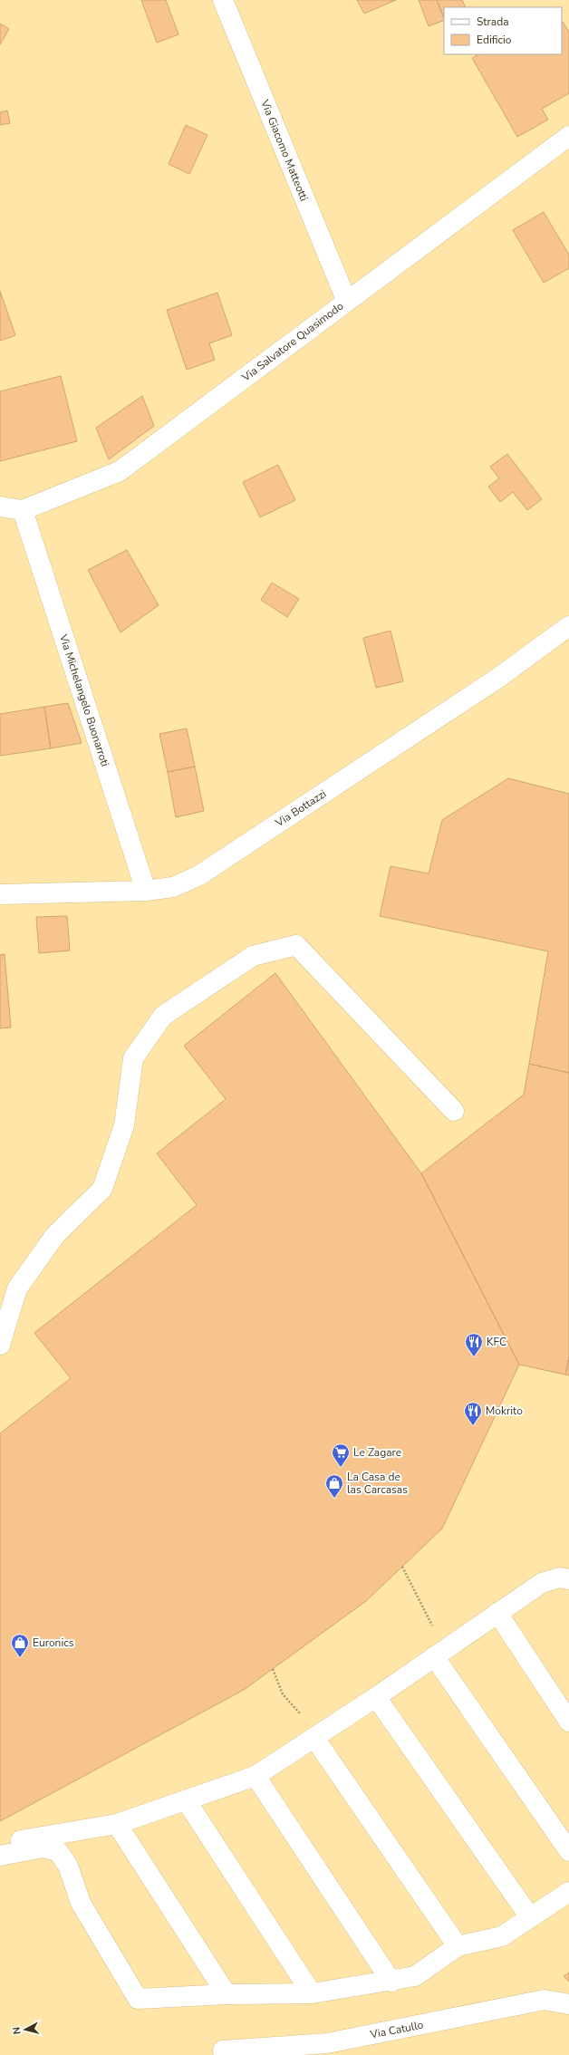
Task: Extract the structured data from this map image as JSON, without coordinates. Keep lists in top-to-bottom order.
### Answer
{
  "streets": {
    "street": [
      "Via Giacomo Matteotti",
      "Via Salvatore Quasimodo",
      "Via Michelangelo Buonarroti",
      "Via Bottazzi",
      "Via Catullo"
    ]
  },
  "crossings": [
    ["Via Giacomo Matteotti", "Via Salvatore Quasimodo"],
    ["Via Salvatore Quasimodo", "Via Michelangelo Buonarroti"],
    ["Via Michelangelo Buonarroti", "Via Bottazzi"]
  ],
  "places": {
    "restaurant": ["KFC", "Mokrito"],
    "supermarket": ["Le Zagare"],
    "shop": ["La Casa de las Carcasas", "Euronics"]
  },
  "legend": ["Strada", "Edificio"],
  "north": "left"
}
